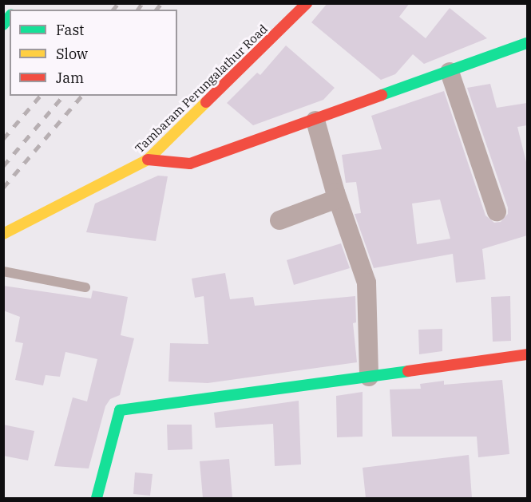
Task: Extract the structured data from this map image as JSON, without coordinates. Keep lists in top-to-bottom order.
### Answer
{
  "streets": {
    "street": ["Tambaram Perungalathur Road"]
  },
  "legend": ["Fast", "Slow", "Jam"]
}
